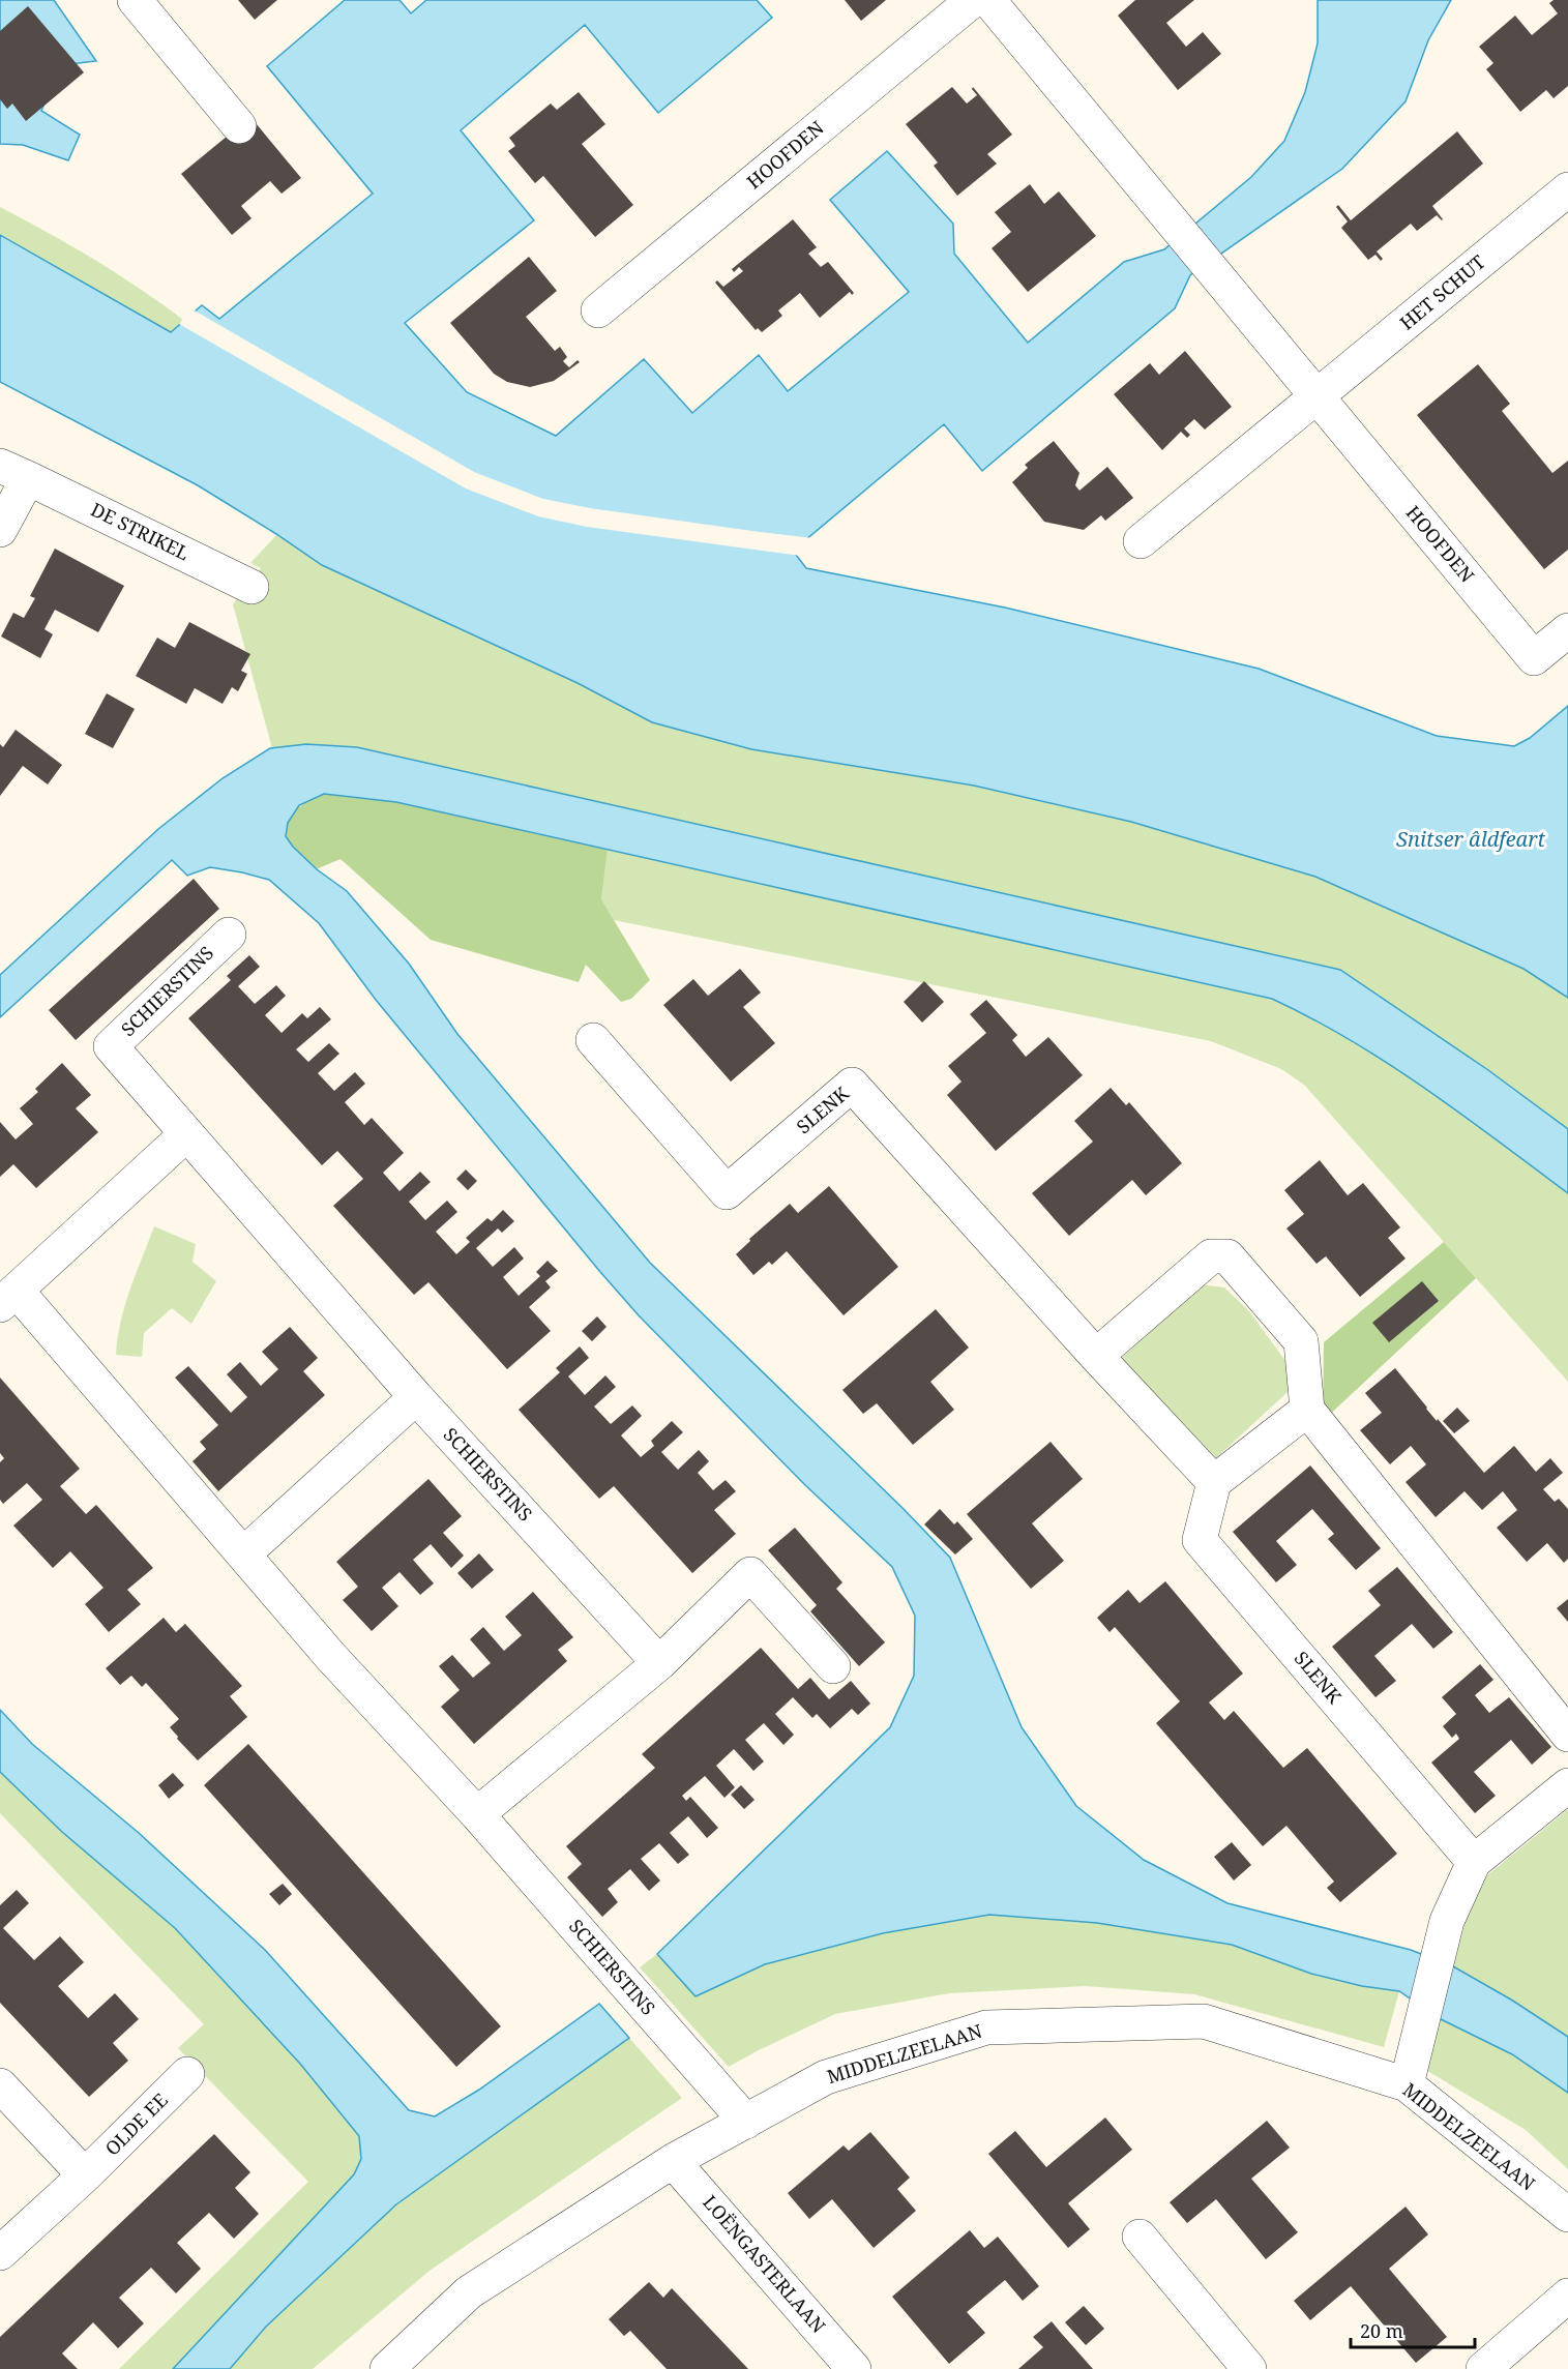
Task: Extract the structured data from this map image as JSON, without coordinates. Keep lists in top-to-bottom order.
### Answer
{
  "streets": {
    "street": [
      "HOOFDEN",
      "HET SCHUT",
      "DE STRIKEL",
      "SCHIERSTINS",
      "SLENK",
      "MIDDELZEELAAN",
      "OLDE EE",
      "LOËNGASTERLAAN"
    ]
  },
  "crossings": [
    ["HOOFDEN", "HET SCHUT"],
    ["SCHIERSTINS", "MIDDELZEELAAN"],
    ["MIDDELZEELAAN", "LOËNGASTERLAAN"]
  ],
  "water": ["Snitser âldfeart"],
  "scale_bar": "20 m"
}
